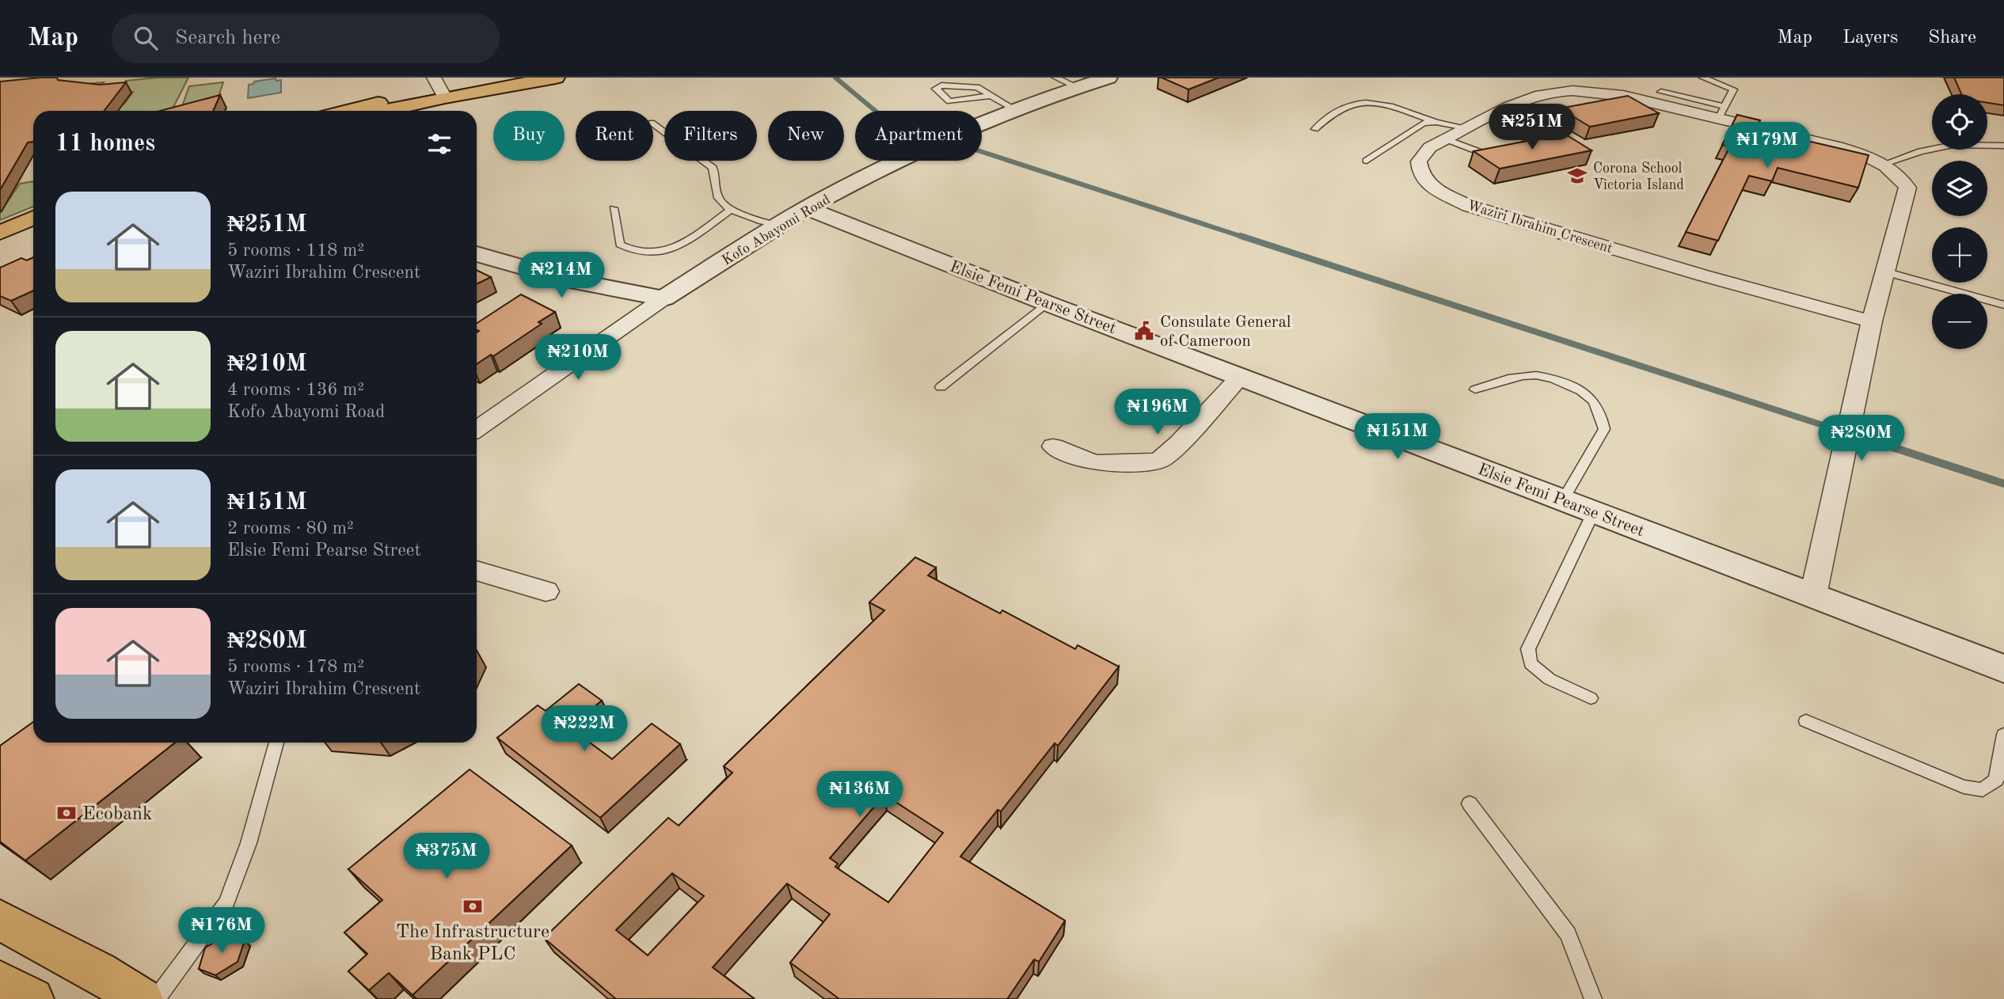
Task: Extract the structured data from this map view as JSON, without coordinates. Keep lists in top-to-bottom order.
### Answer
{
  "streets": {
    "street": ["Waziri Ibrahim Crescent", "Kofo Abayomi Road", "Elsie Femi Pearse Street"]
  },
  "crossings": [
    ["Waziri Ibrahim Crescent", "Elsie Femi Pearse Street"],
    ["Kofo Abayomi Road", "Elsie Femi Pearse Street"]
  ],
  "places": {
    "school or university": ["Corona School Victoria Island"],
    "public building": ["Consulate General of Cameroon"],
    "bank": ["Ecobank", "The Infrastructure Bank PLC"]
  },
  "page": {
    "header": "Map",
    "search": "Search here",
    "nav": ["Map", "Layers", "Share"],
    "map_buttons": ["+", "−"],
    "price": [
      "₦251M",
      "₦179M",
      "₦214M",
      "₦210M",
      "₦196M",
      "₦151M",
      "₦280M",
      "₦222M",
      "₦136M",
      "₦375M",
      "₦176M"
    ],
    "chip": [
      "Buy",
      "Rent",
      "Filters",
      "New",
      "Apartment"
    ],
    "heading": "11 homes",
    "list": [
      {
        "name": "₦251M",
        "note": "5 rooms · 118 m² · Waziri Ibrahim Crescent"
      },
      {
        "name": "₦210M",
        "note": "4 rooms · 136 m² · Kofo Abayomi Road"
      },
      {
        "name": "₦151M",
        "note": "2 rooms · 80 m² · Elsie Femi Pearse Street"
      },
      {
        "name": "₦280M",
        "note": "5 rooms · 178 m² · Waziri Ibrahim Crescent"
      }
    ]
  }
}
